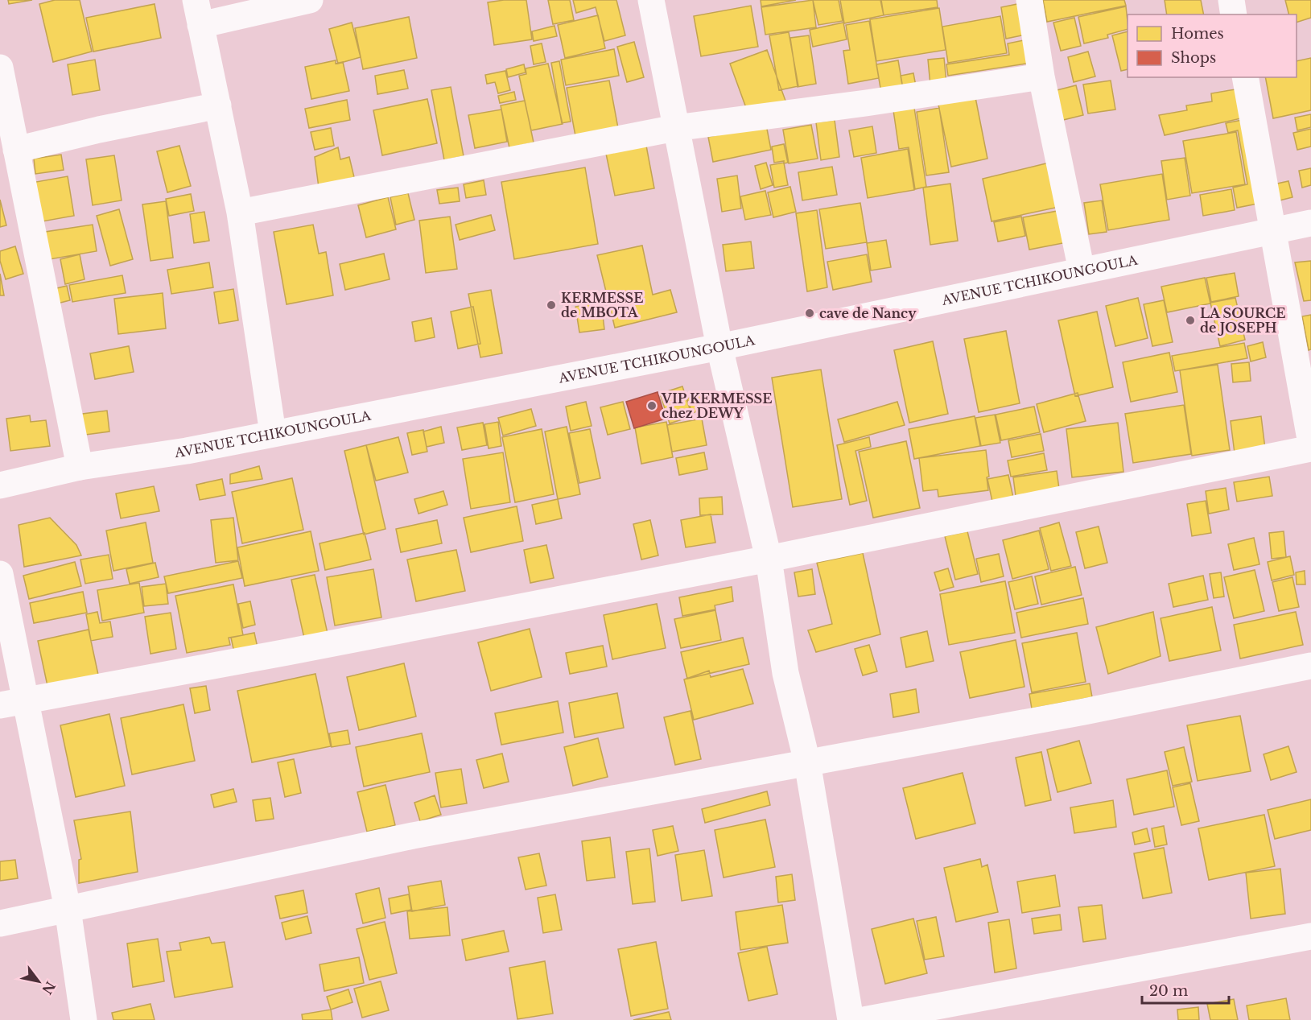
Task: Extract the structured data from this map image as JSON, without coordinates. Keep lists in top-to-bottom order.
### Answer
{
  "streets": {
    "street": ["AVENUE TCHIKOUNGOULA"]
  },
  "places": [
    "KERMESSE de MBOTA",
    "cave de Nancy",
    "LA SOURCE de JOSEPH",
    "VIP KERMESSE chez DEWY"
  ],
  "legend": ["Homes", "Shops"],
  "scale_bar": "20 m",
  "north": "bottom right"
}
